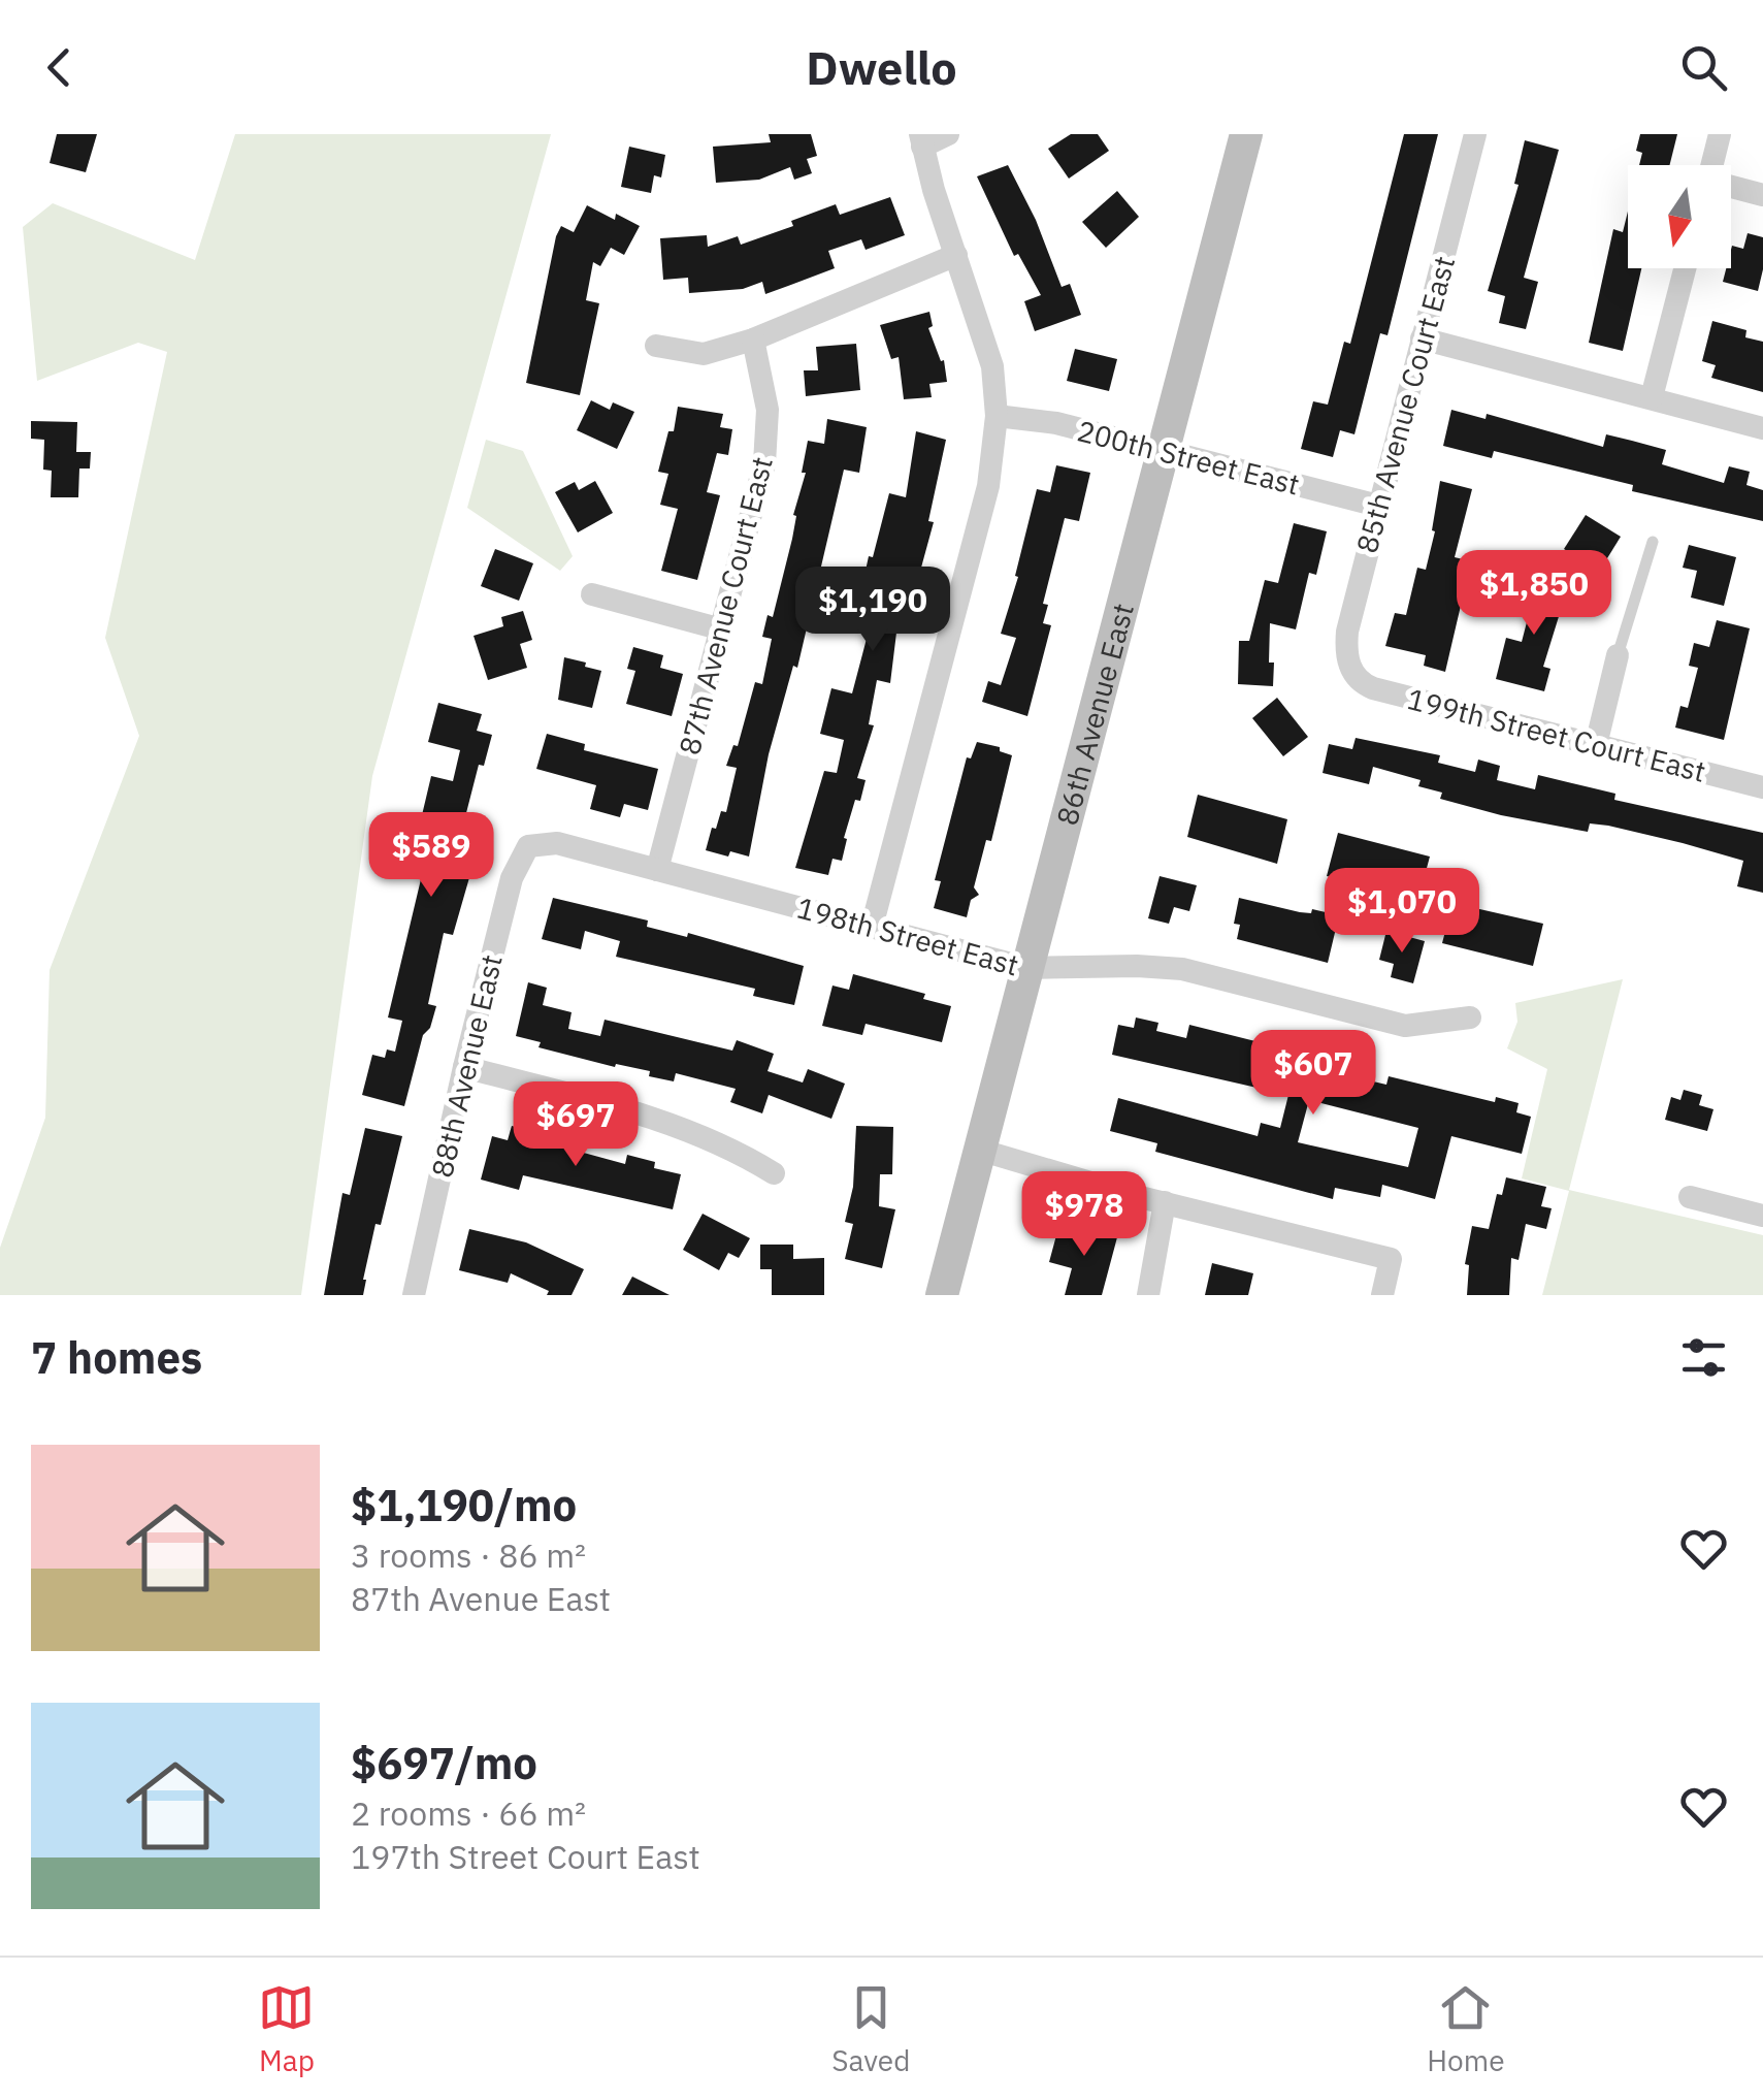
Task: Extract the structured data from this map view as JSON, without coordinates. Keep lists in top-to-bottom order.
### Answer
{
  "streets": {
    "street": [
      "85th Avenue Court East",
      "200th Street East",
      "87th Avenue Court East",
      "86th Avenue East",
      "199th Street Court East",
      "198th Street East",
      "88th Avenue East"
    ]
  },
  "crossings": [
    ["85th Avenue Court East", "200th Street East"],
    ["85th Avenue Court East", "199th Street Court East"],
    ["200th Street East", "86th Avenue East"],
    ["87th Avenue Court East", "198th Street East"],
    ["86th Avenue East", "198th Street East"],
    ["198th Street East", "88th Avenue East"]
  ],
  "north": "bottom",
  "page": {
    "header": "Dwello",
    "price": [
      "$1,850",
      "$1,190",
      "$589",
      "$1,070",
      "$607",
      "$697",
      "$978"
    ],
    "heading": "7 homes",
    "list": [
      {
        "name": "$1,190/mo",
        "note": "3 rooms · 86 m² · 87th Avenue East"
      },
      {
        "name": "$697/mo",
        "note": "2 rooms · 66 m² · 197th Street Court East"
      }
    ],
    "tabs": ["Map", "Saved", "Home"]
  }
}
